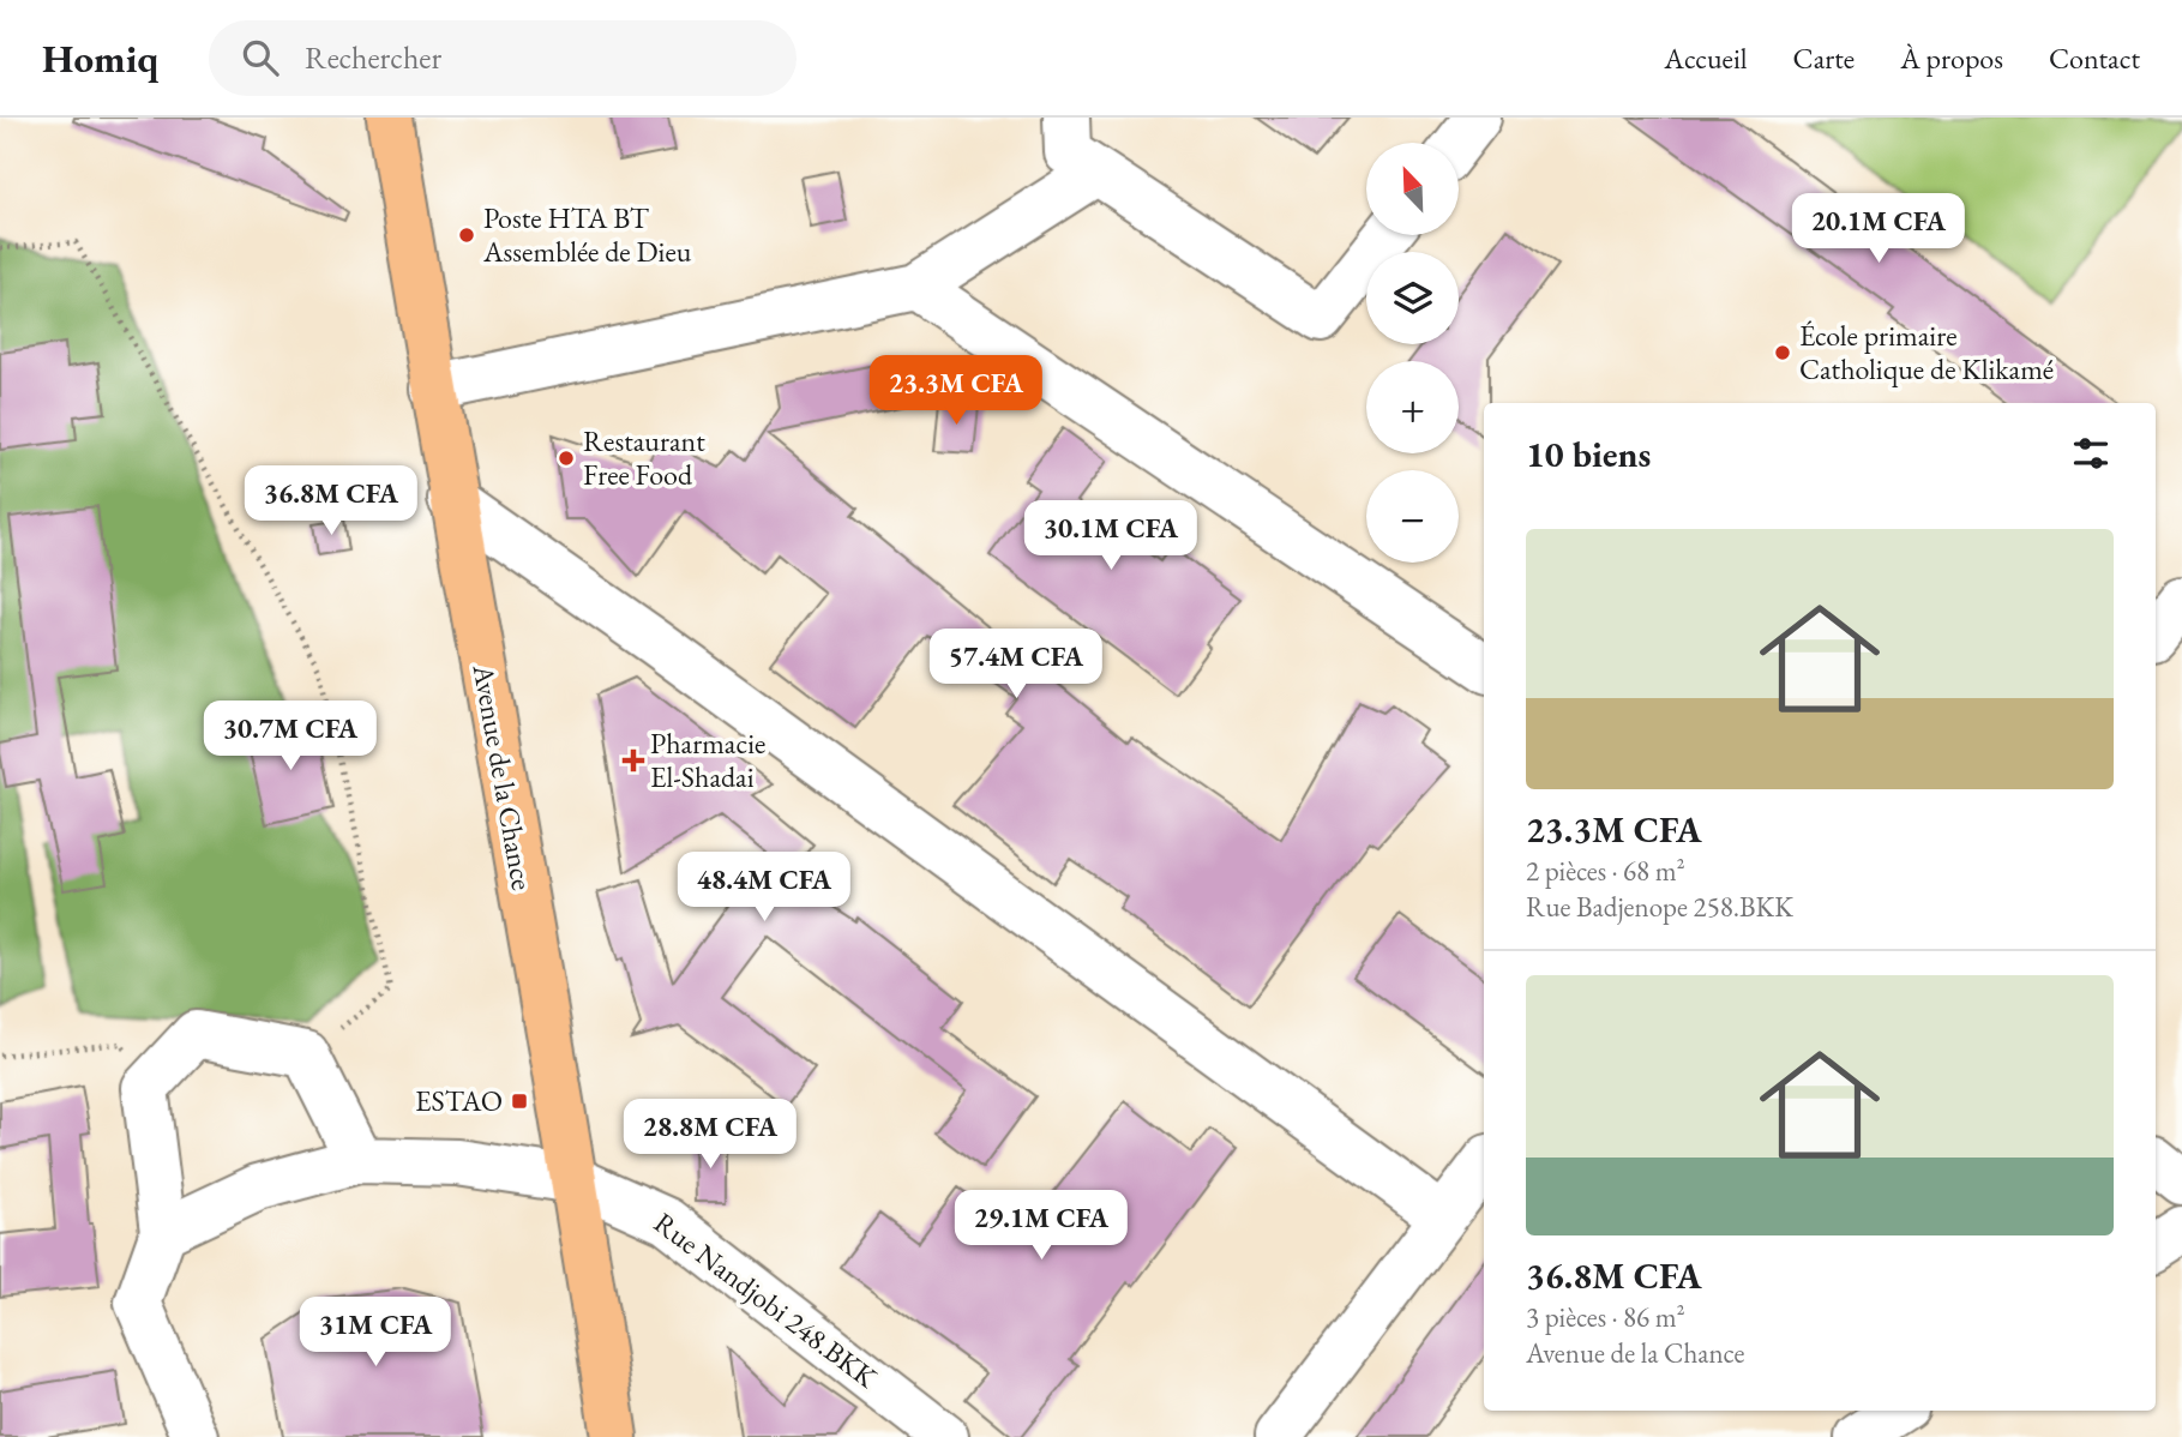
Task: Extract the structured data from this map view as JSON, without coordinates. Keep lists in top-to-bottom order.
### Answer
{
  "streets": {
    "main road": ["Avenue de la Chance"],
    "street": ["Rue Nandjobi 248.BKK"]
  },
  "crossings": [
    ["Avenue de la Chance", "Rue Nandjobi 248.BKK"]
  ],
  "places": {
    "other": ["Poste HTA BT Assemblée de Dieu", "École primaire Catholique de Klikamé", "Restaurant Free Food"],
    "health": ["Pharmacie El-Shadai"],
    "transit": ["ESTAO"]
  },
  "north": "top left",
  "page": {
    "header": "Homiq",
    "search": "Rechercher",
    "nav": [
      "Accueil",
      "Carte",
      "À propos",
      "Contact"
    ],
    "map_buttons": ["+", "−"],
    "price": [
      "20.1M CFA",
      "23.3M CFA",
      "36.8M CFA",
      "30.1M CFA",
      "57.4M CFA",
      "30.7M CFA",
      "48.4M CFA",
      "28.8M CFA",
      "29.1M CFA",
      "31M CFA"
    ],
    "heading": "10 biens",
    "list": [
      {
        "name": "23.3M CFA",
        "note": "2 pièces · 68 m² · Rue Badjenope 258.BKK"
      },
      {
        "name": "36.8M CFA",
        "note": "3 pièces · 86 m² · Avenue de la Chance"
      }
    ]
  }
}
